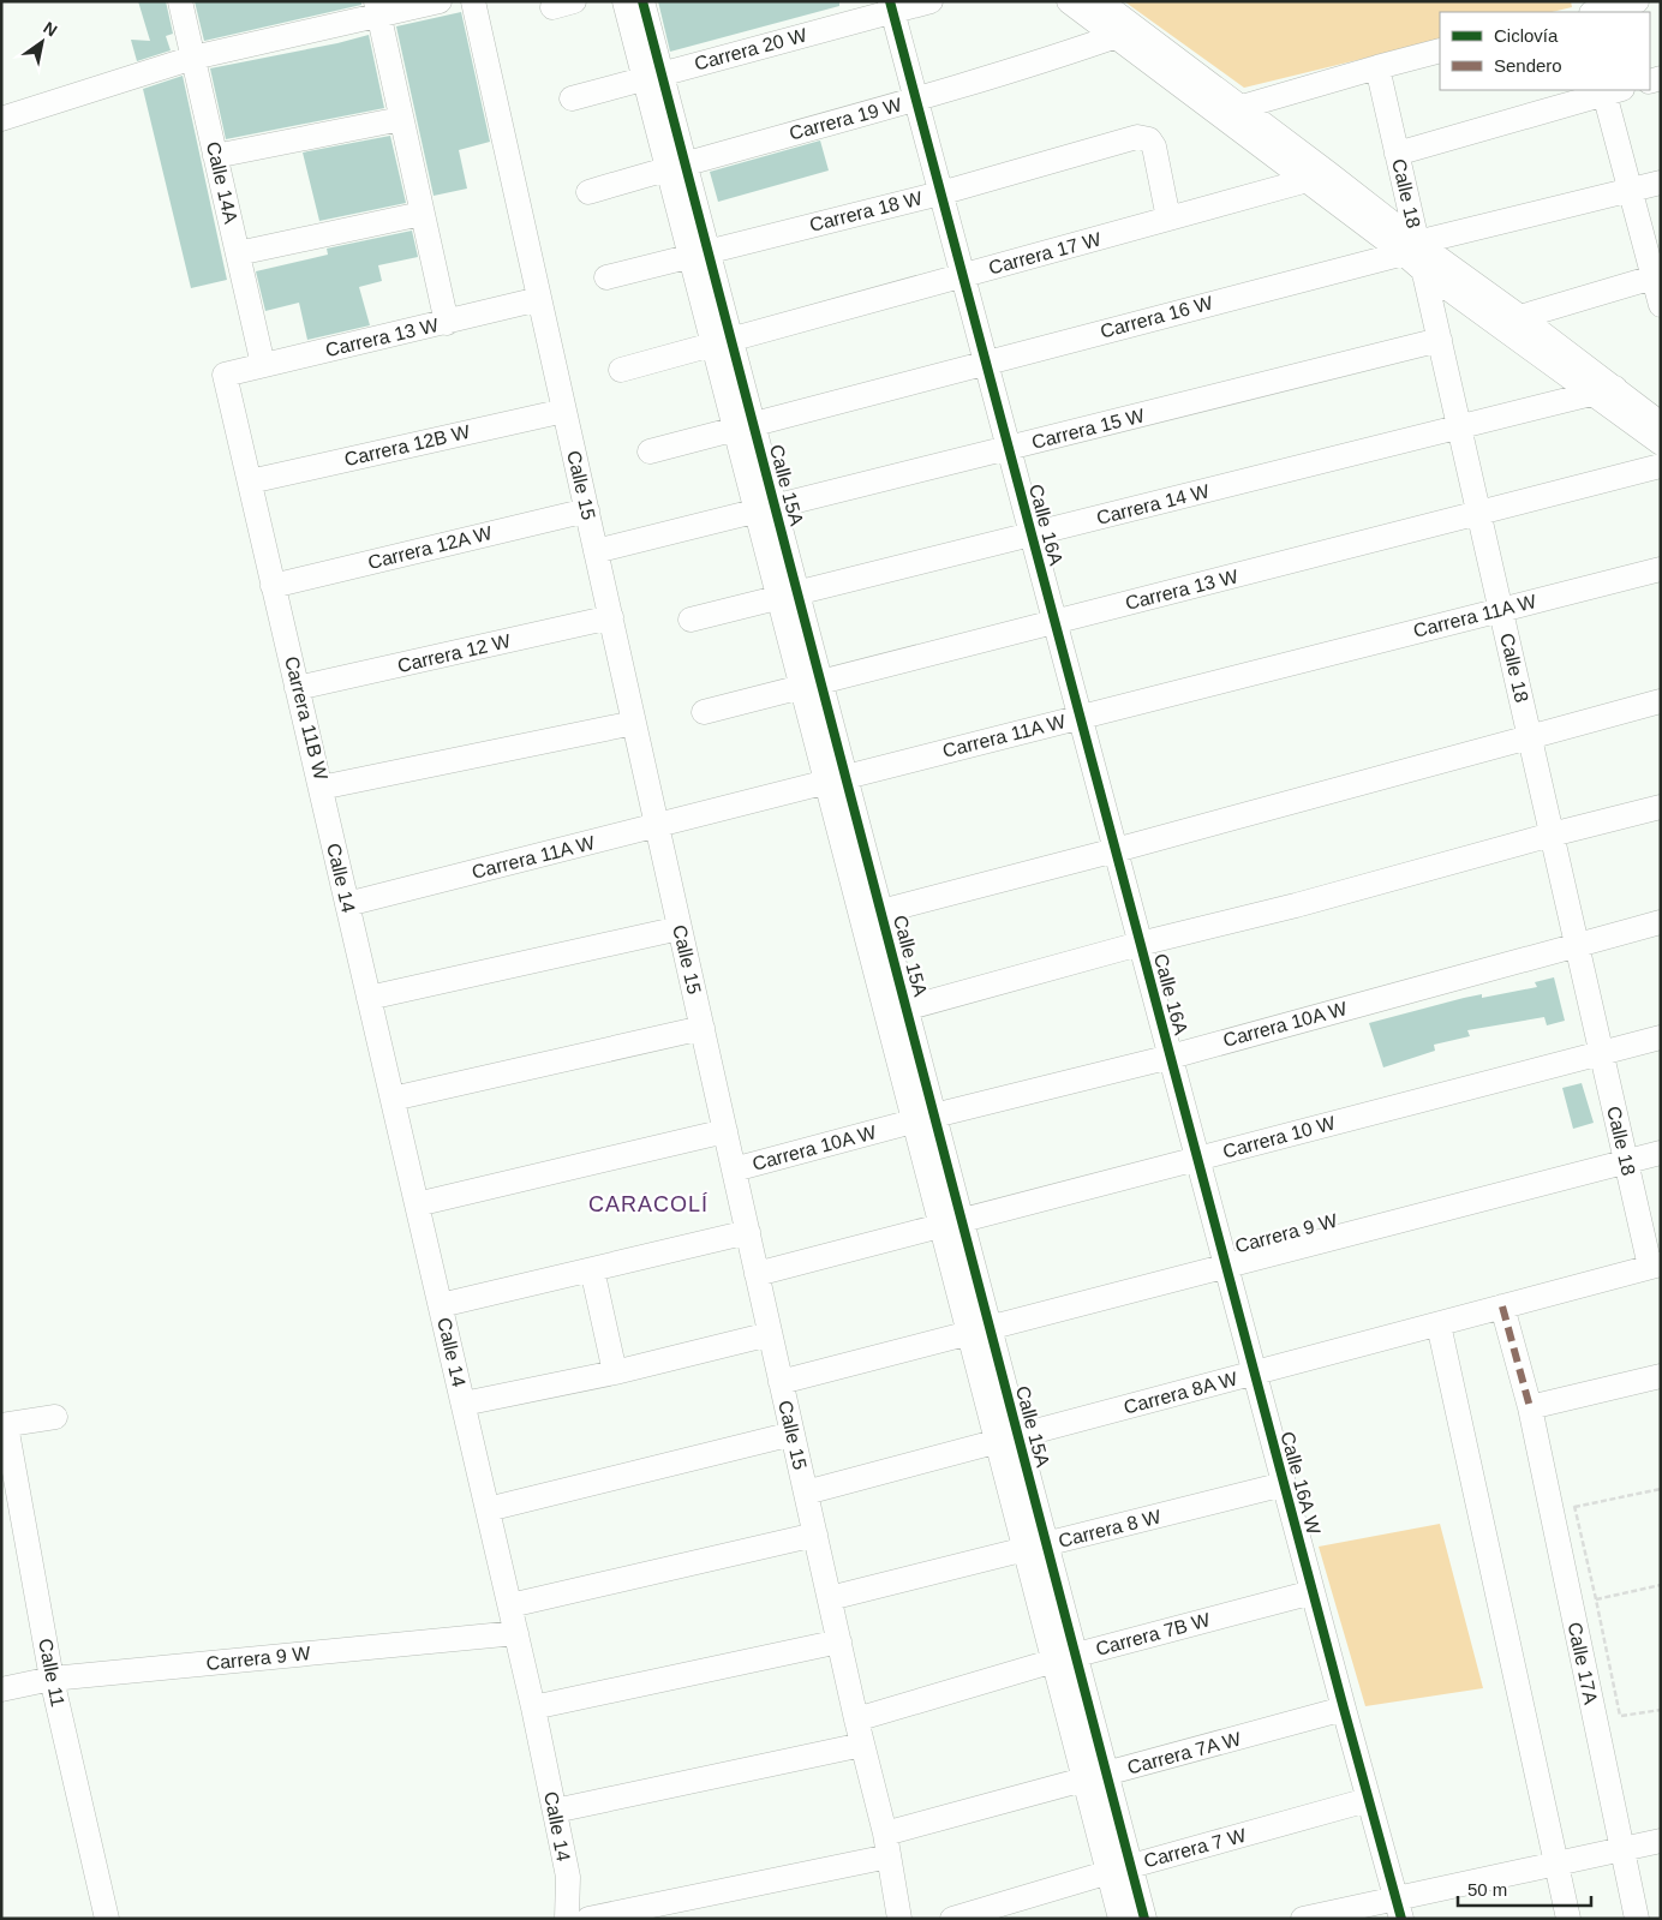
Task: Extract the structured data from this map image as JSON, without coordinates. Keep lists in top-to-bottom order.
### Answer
{
  "streets": {
    "street": [
      "Carrera 20 W",
      "Carrera 19 W",
      "Calle 14A",
      "Calle 18",
      "Carrera 18 W",
      "Carrera 17 W",
      "Carrera 16 W",
      "Carrera 13 W",
      "Carrera 15 W",
      "Carrera 12B W",
      "Calle 15",
      "Calle 15A",
      "Carrera 14 W",
      "Calle 16A",
      "Carrera 12A W",
      "Carrera 11A W",
      "Carrera 12 W",
      "Carrera 11B W",
      "Calle 14",
      "Carrera 10A W",
      "Carrera 10 W",
      "Carrera 9 W",
      "Carrera 8A W",
      "Calle 16A W",
      "Carrera 8 W",
      "Carrera 7B W",
      "Calle 17A",
      "Calle 11",
      "Carrera 7A W",
      "Carrera 7 W"
    ]
  },
  "crossings": [
    ["Carrera 20 W", "Calle 15A"],
    ["Carrera 20 W", "Calle 16A"],
    ["Carrera 19 W", "Calle 15A"],
    ["Carrera 19 W", "Calle 16A"],
    ["Calle 14A", "Carrera 13 W"],
    ["Calle 18", "Carrera 16 W"],
    ["Calle 18", "Carrera 13 W"],
    ["Calle 18", "Carrera 15 W"],
    ["Calle 18", "Carrera 14 W"],
    ["Calle 18", "Carrera 11A W"],
    ["Calle 18", "Carrera 10A W"],
    ["Calle 18", "Carrera 10 W"],
    ["Calle 18", "Carrera 9 W"],
    ["Calle 18", "Carrera 8A W"],
    ["Carrera 18 W", "Carrera 17 W"],
    ["Carrera 18 W", "Calle 15A"],
    ["Carrera 18 W", "Calle 16A"],
    ["Carrera 17 W", "Calle 15A"],
    ["Carrera 17 W", "Calle 16A"],
    ["Carrera 16 W", "Calle 15A"],
    ["Carrera 16 W", "Calle 16A"],
    ["Carrera 13 W", "Calle 15"],
    ["Carrera 13 W", "Calle 15A"],
    ["Carrera 13 W", "Calle 16A"],
    ["Carrera 13 W", "Carrera 11B W"],
    ["Carrera 15 W", "Calle 15"],
    ["Carrera 15 W", "Calle 15A"],
    ["Carrera 15 W", "Calle 16A"],
    ["Carrera 12B W", "Calle 15"],
    ["Carrera 12B W", "Carrera 11B W"],
    ["Calle 15", "Carrera 12A W"],
    ["Calle 15", "Carrera 11A W"],
    ["Calle 15", "Carrera 12 W"],
    ["Calle 15", "Carrera 11B W"],
    ["Calle 15", "Carrera 10A W"],
    ["Calle 15", "Carrera 10 W"],
    ["Calle 15", "Carrera 9 W"],
    ["Calle 15", "Carrera 8A W"],
    ["Calle 15", "Carrera 8 W"],
    ["Calle 15", "Carrera 7B W"],
    ["Calle 15", "Carrera 7A W"],
    ["Calle 15A", "Carrera 14 W"],
    ["Calle 15A", "Carrera 11A W"],
    ["Calle 15A", "Carrera 10A W"],
    ["Calle 15A", "Carrera 10 W"],
    ["Calle 15A", "Carrera 9 W"],
    ["Calle 15A", "Carrera 8A W"],
    ["Calle 15A", "Carrera 8 W"],
    ["Calle 15A", "Carrera 7B W"],
    ["Calle 15A", "Carrera 7A W"],
    ["Calle 15A", "Carrera 7 W"],
    ["Carrera 14 W", "Calle 16A"],
    ["Calle 16A", "Carrera 11A W"],
    ["Calle 16A", "Carrera 10A W"],
    ["Calle 16A", "Calle 16A W"],
    ["Carrera 12A W", "Carrera 11B W"],
    ["Carrera 11A W", "Calle 14"],
    ["Carrera 12 W", "Carrera 11B W"],
    ["Carrera 11B W", "Calle 14"],
    ["Calle 14", "Carrera 9 W"],
    ["Carrera 10A W", "Calle 16A W"],
    ["Carrera 10 W", "Calle 16A W"],
    ["Carrera 9 W", "Calle 16A W"],
    ["Carrera 9 W", "Calle 11"],
    ["Carrera 8A W", "Calle 16A W"],
    ["Carrera 8A W", "Calle 17A"],
    ["Calle 16A W", "Carrera 8 W"],
    ["Calle 16A W", "Carrera 7B W"],
    ["Calle 16A W", "Carrera 7A W"],
    ["Calle 16A W", "Carrera 7 W"]
  ],
  "districts": ["CARACOLÍ"],
  "legend": ["Ciclovía", "Sendero"],
  "scale_bar": "50 m",
  "north": "top right"
}
